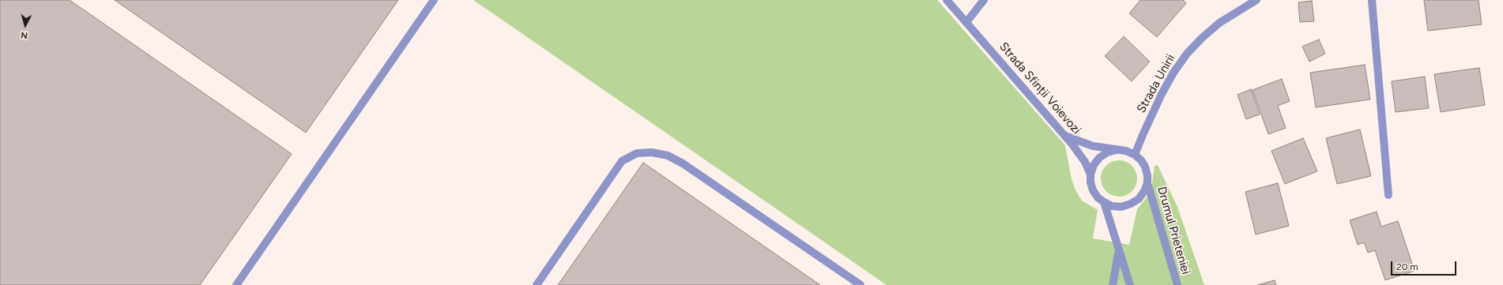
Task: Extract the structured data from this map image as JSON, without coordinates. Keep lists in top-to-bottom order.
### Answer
{
  "streets": {
    "street": ["Strada Unirii", "Strada Sfinții Voievozi", "Drumul Prieteniei"]
  },
  "crossings": [
    ["Strada Unirii", "Strada Sfinții Voievozi"],
    ["Strada Unirii", "Drumul Prieteniei"],
    ["Strada Sfinții Voievozi", "Drumul Prieteniei"]
  ],
  "scale_bar": "20 m",
  "north": "bottom"
}
